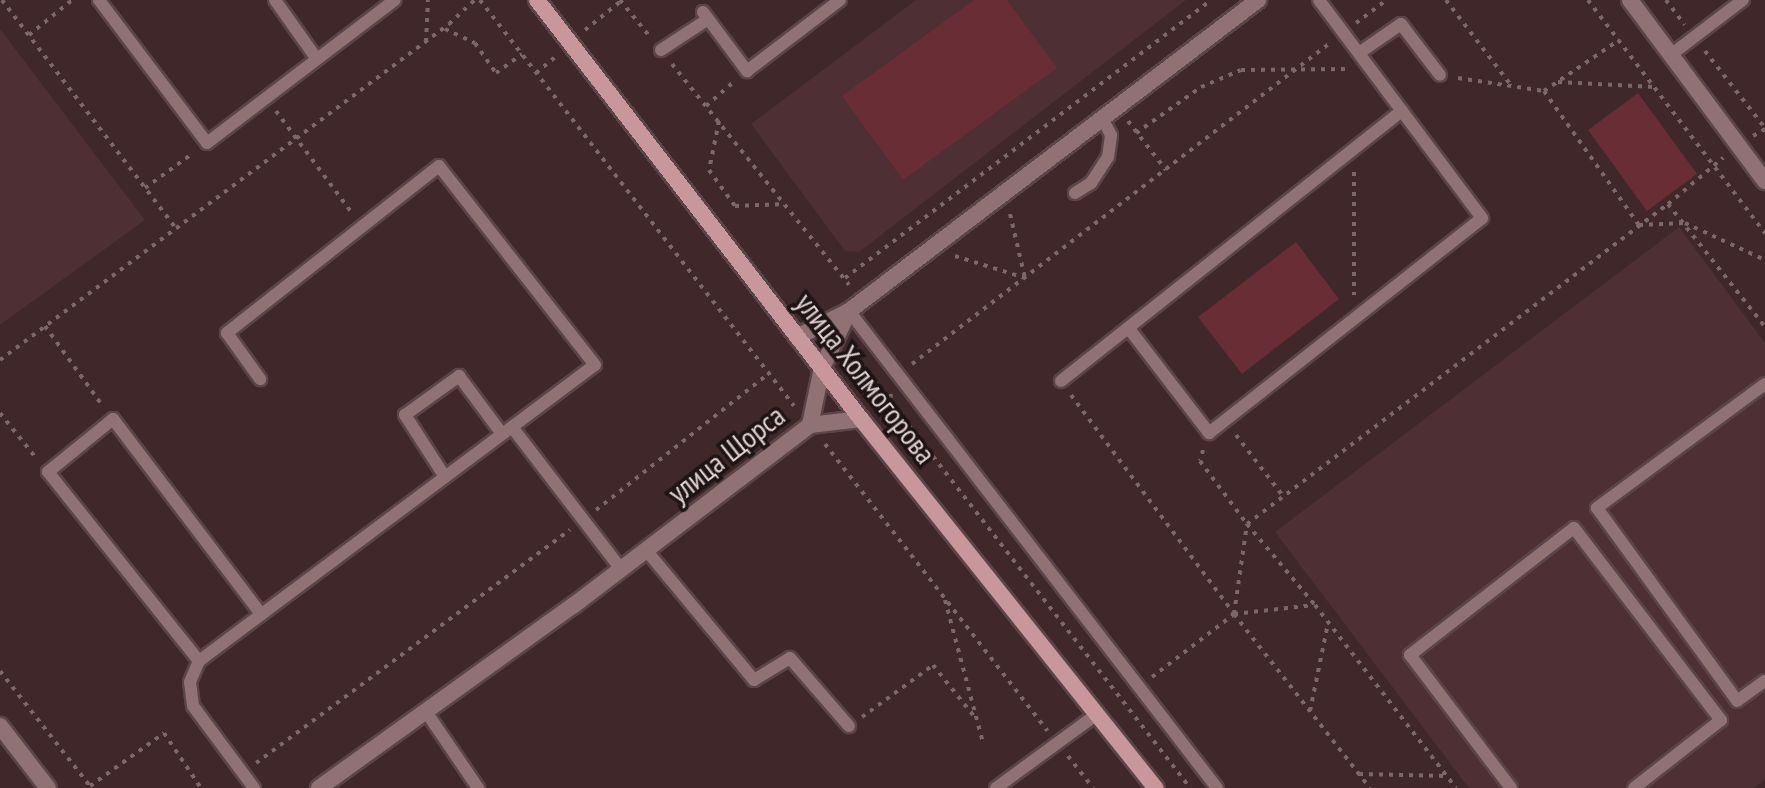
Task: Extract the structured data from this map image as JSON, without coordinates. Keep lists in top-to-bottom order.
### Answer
{
  "streets": {
    "main road": ["улица Холмогорова"],
    "street": ["улица Щорса"]
  },
  "crossings": [
    ["улица Холмогорова", "улица Щорса"]
  ]
}
